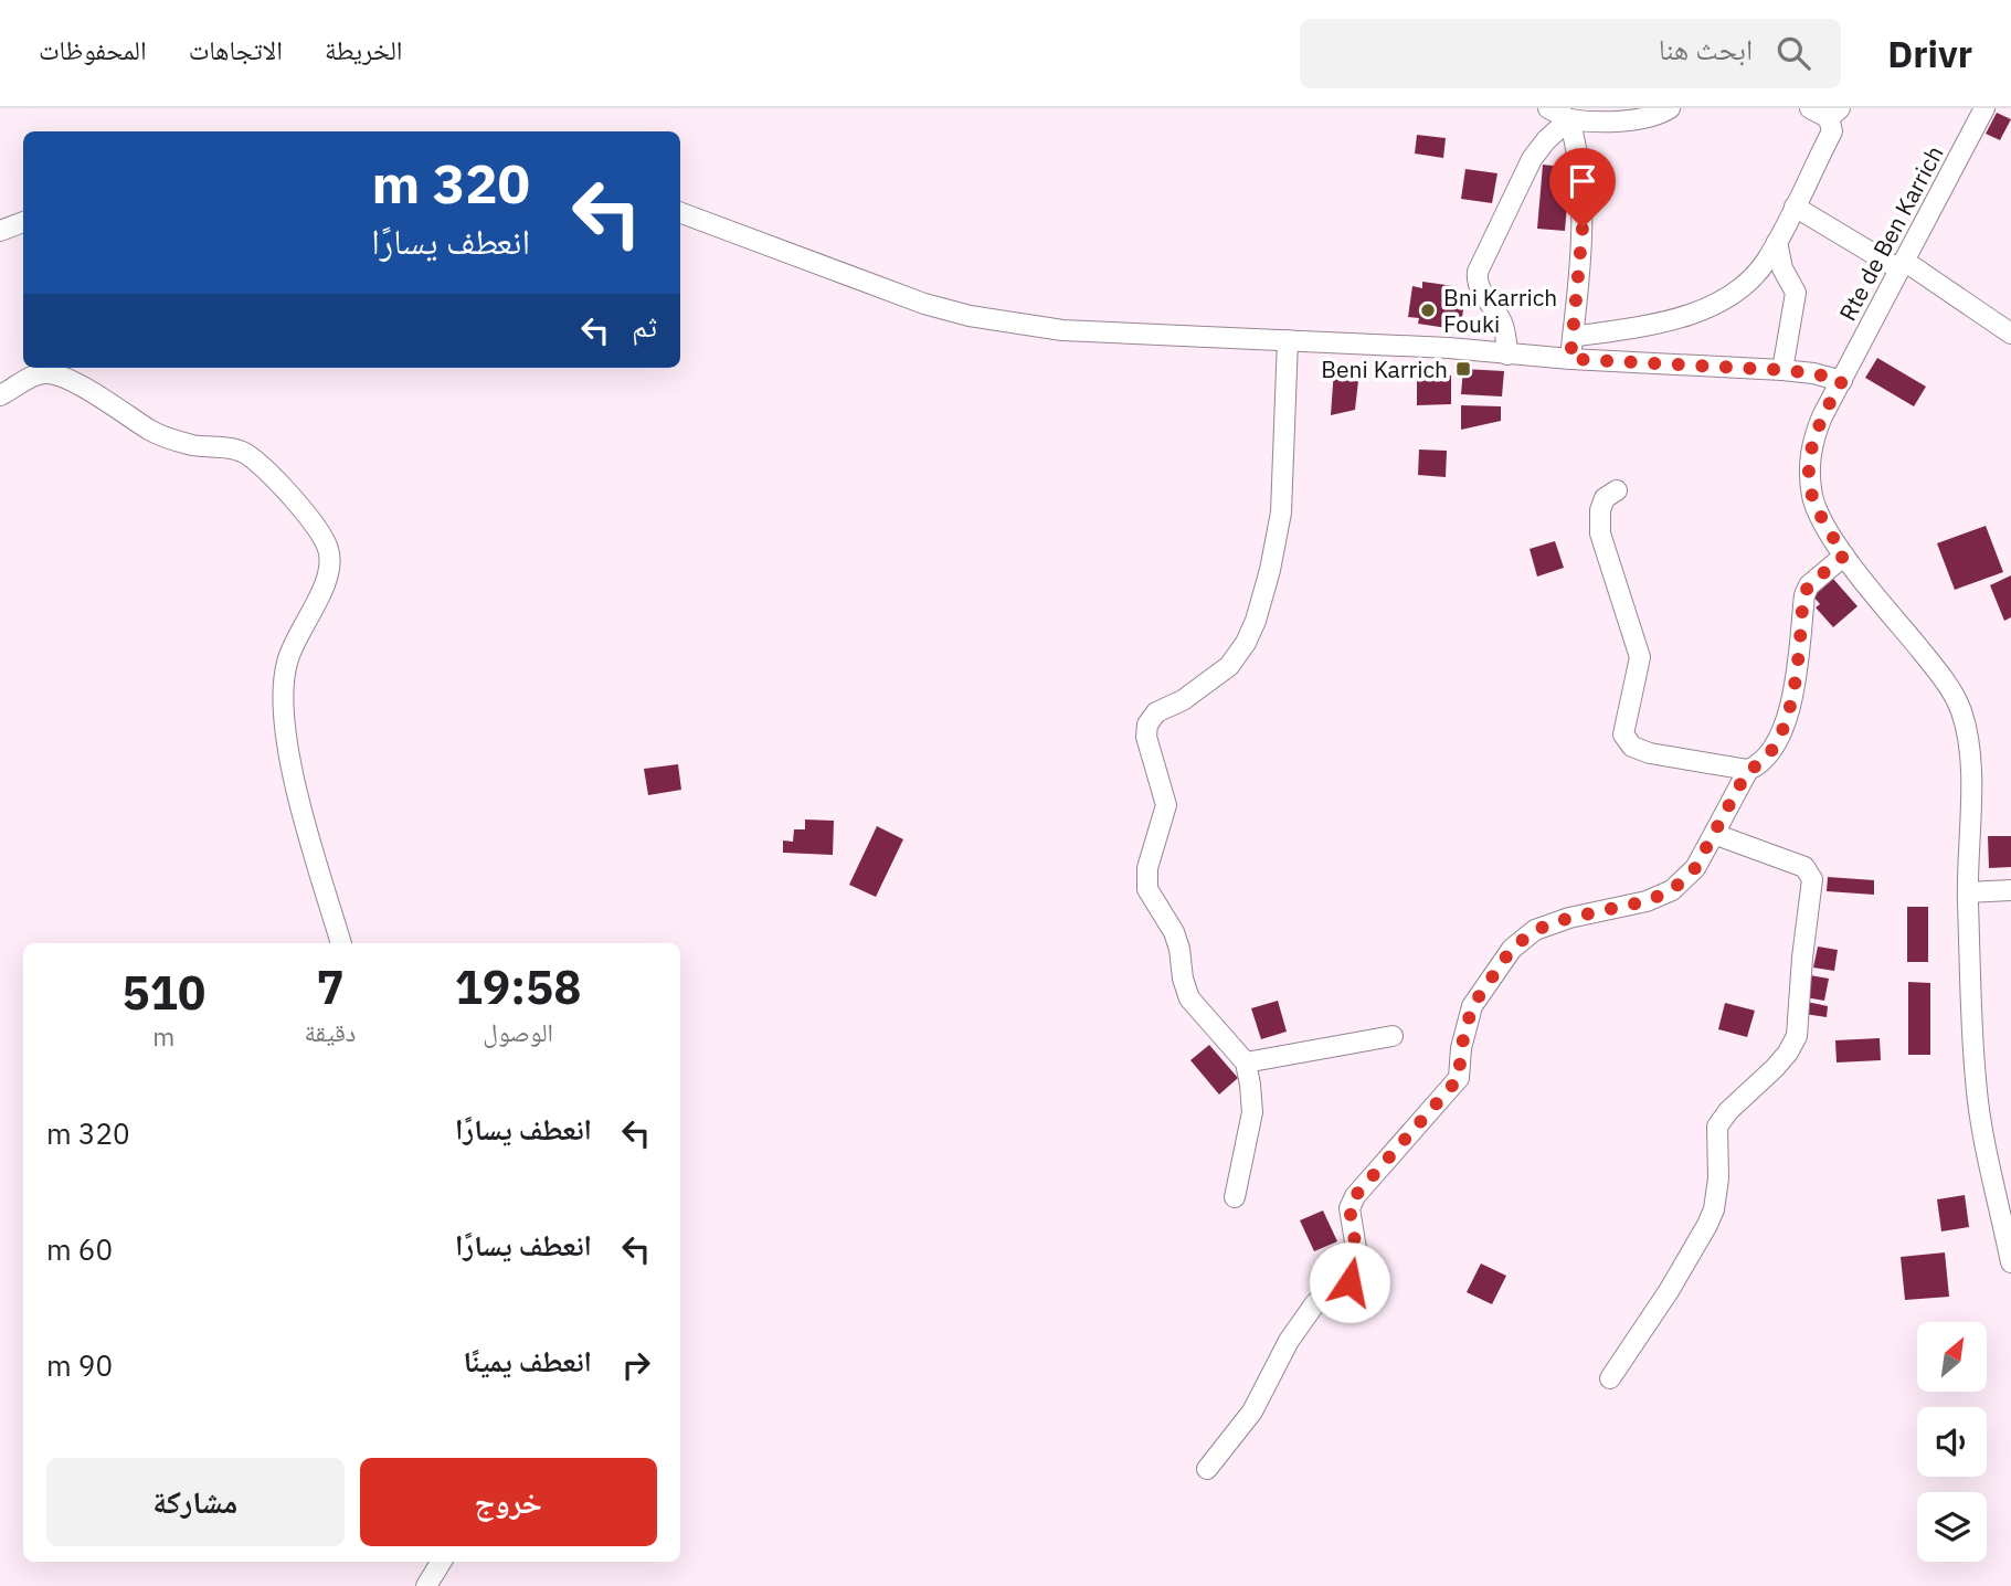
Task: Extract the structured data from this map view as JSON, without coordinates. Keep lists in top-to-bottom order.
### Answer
{
  "streets": {
    "street": ["Rte de Ben Karrich"]
  },
  "places": {
    "other": ["Bni Karrich Fouki"],
    "transit": ["Beni Karrich"]
  },
  "north": "top right",
  "page": {
    "header": "Drivr",
    "search": "ابحث هنا",
    "nav": ["الخريطة", "الاتجاهات", "المحفوظات"],
    "turn": ["320 m", "انعطف يسارًا"],
    "then": "ثم",
    "eta": [
      "19:58",
      "الوصول",
      "7",
      "دقيقة",
      "510",
      "m"
    ],
    "list": [
      {
        "name": "انعطف يسارًا",
        "value": "320 m"
      },
      {
        "name": "انعطف يسارًا",
        "value": "60 m"
      },
      {
        "name": "انعطف يمينًا",
        "value": "90 m"
      }
    ],
    "buttons": ["خروج", "مشاركة"]
  }
}
